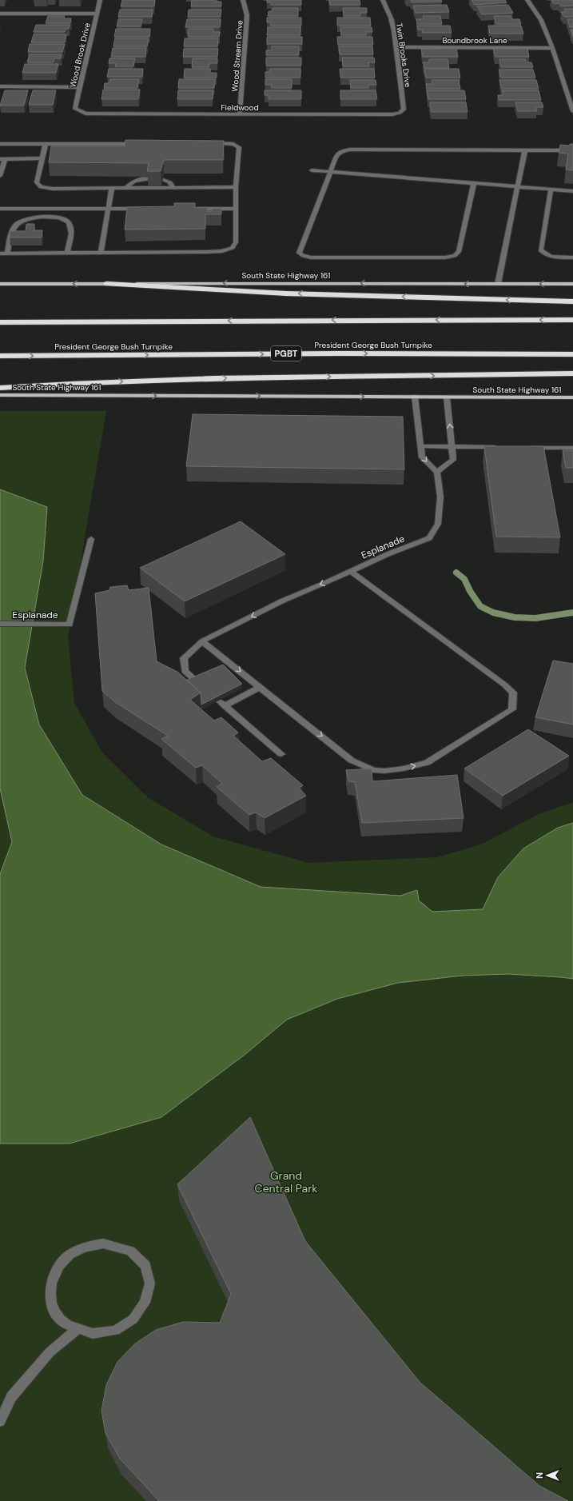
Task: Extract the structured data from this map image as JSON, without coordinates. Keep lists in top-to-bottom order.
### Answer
{
  "streets": {
    "highway": ["President George Bush Turnpike", "PGBT"],
    "main road": ["South State Highway 161"],
    "street": [
      "Boundbrook Lane",
      "Wood Brook Drive",
      "Twin Brooks Drive",
      "Wood Stream Drive",
      "Fieldwood",
      "Esplanade"
    ]
  },
  "crossings": [
    ["Boundbrook Lane", "Twin Brooks Drive"],
    ["Wood Brook Drive", "Fieldwood"],
    ["Twin Brooks Drive", "Fieldwood"],
    ["Wood Stream Drive", "Fieldwood"]
  ],
  "parks": ["Grand Central Park"],
  "north": "left"
}
